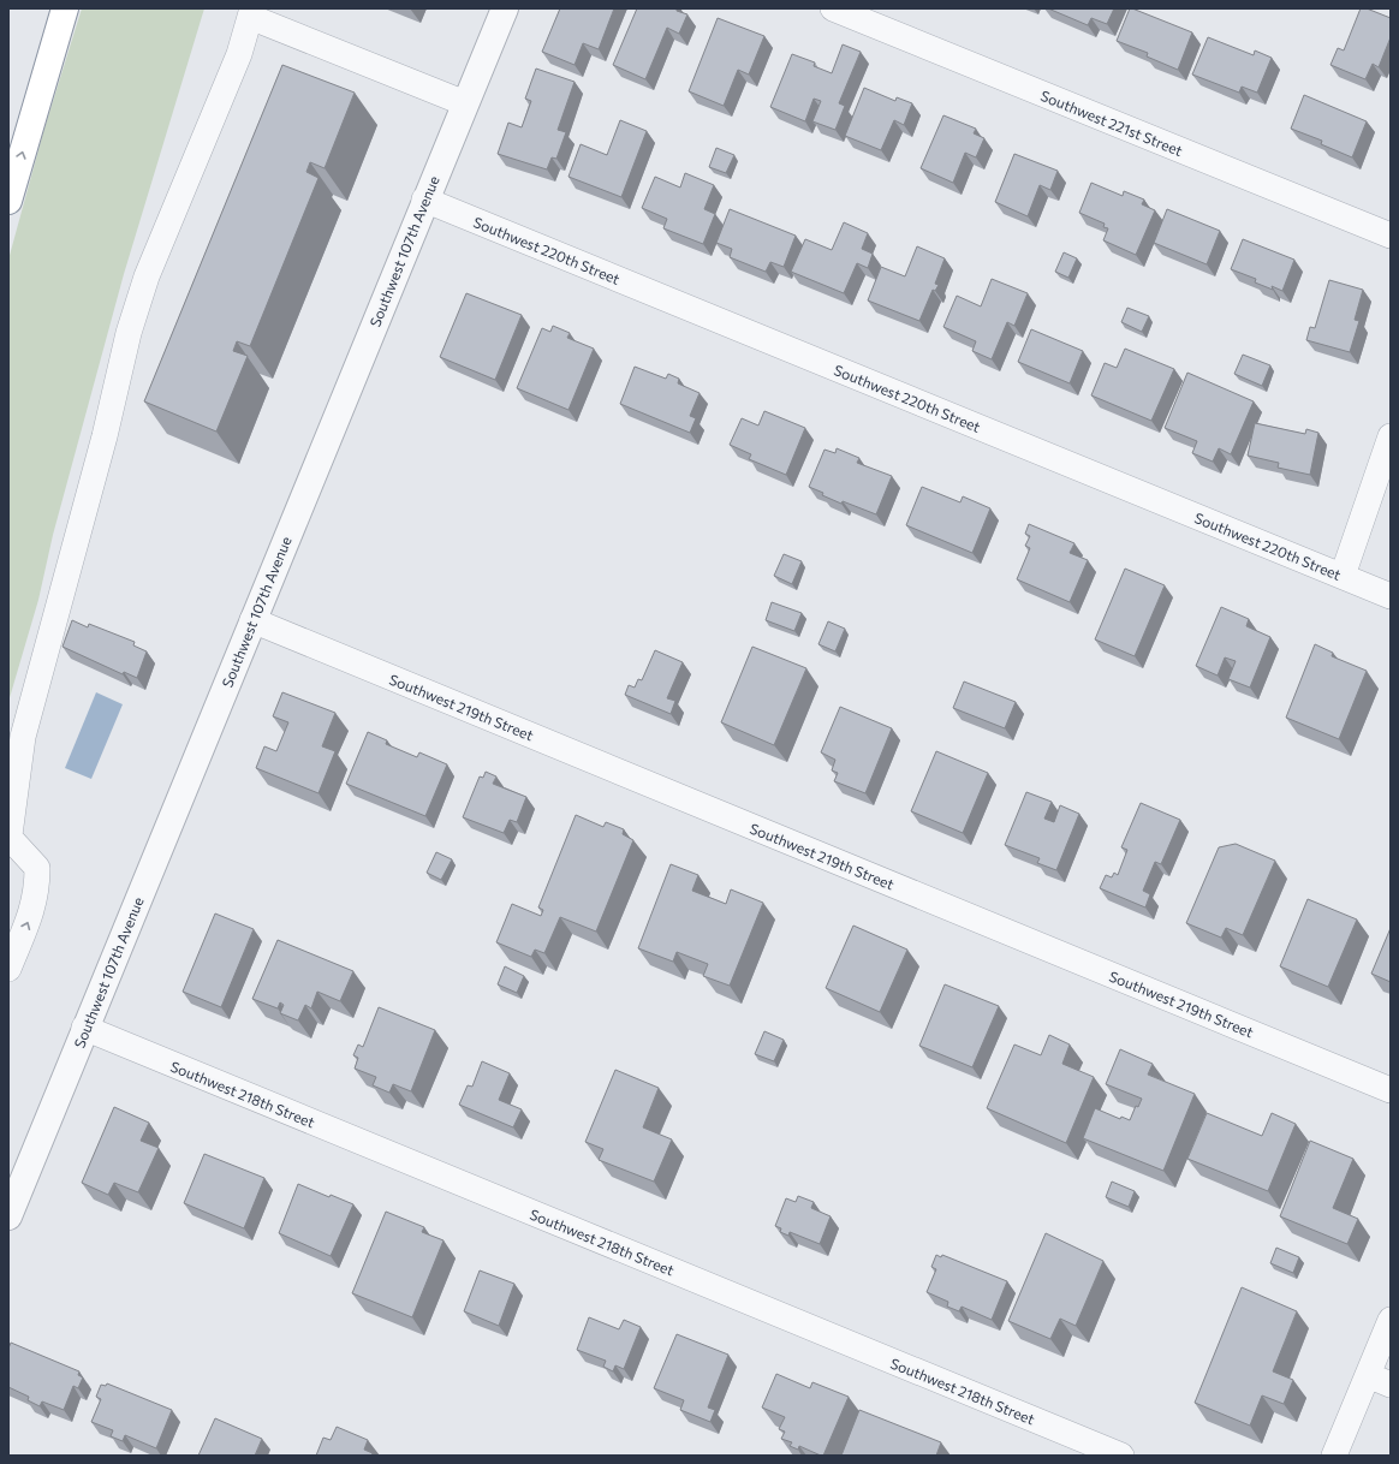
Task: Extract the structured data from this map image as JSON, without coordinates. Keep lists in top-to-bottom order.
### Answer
{
  "streets": {
    "street": [
      "Southwest 221st Street",
      "Southwest 220th Street",
      "Southwest 107th Avenue",
      "Southwest 219th Street",
      "Southwest 218th Street"
    ]
  },
  "crossings": [
    ["Southwest 220th Street", "Southwest 107th Avenue"],
    ["Southwest 107th Avenue", "Southwest 219th Street"],
    ["Southwest 107th Avenue", "Southwest 218th Street"]
  ]
}
